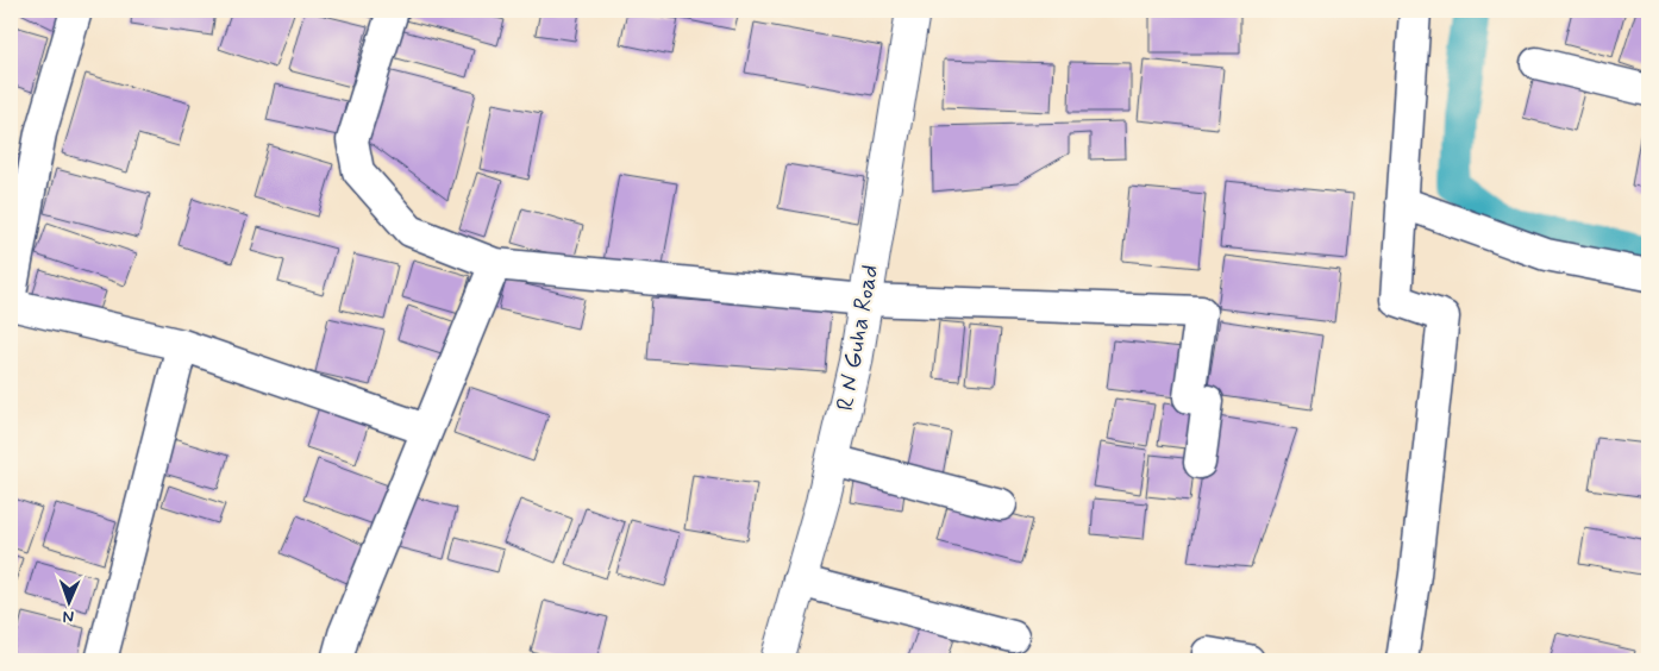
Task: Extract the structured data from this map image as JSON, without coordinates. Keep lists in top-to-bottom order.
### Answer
{
  "streets": {
    "street": ["R N Guha Road"]
  },
  "north": "bottom"
}
